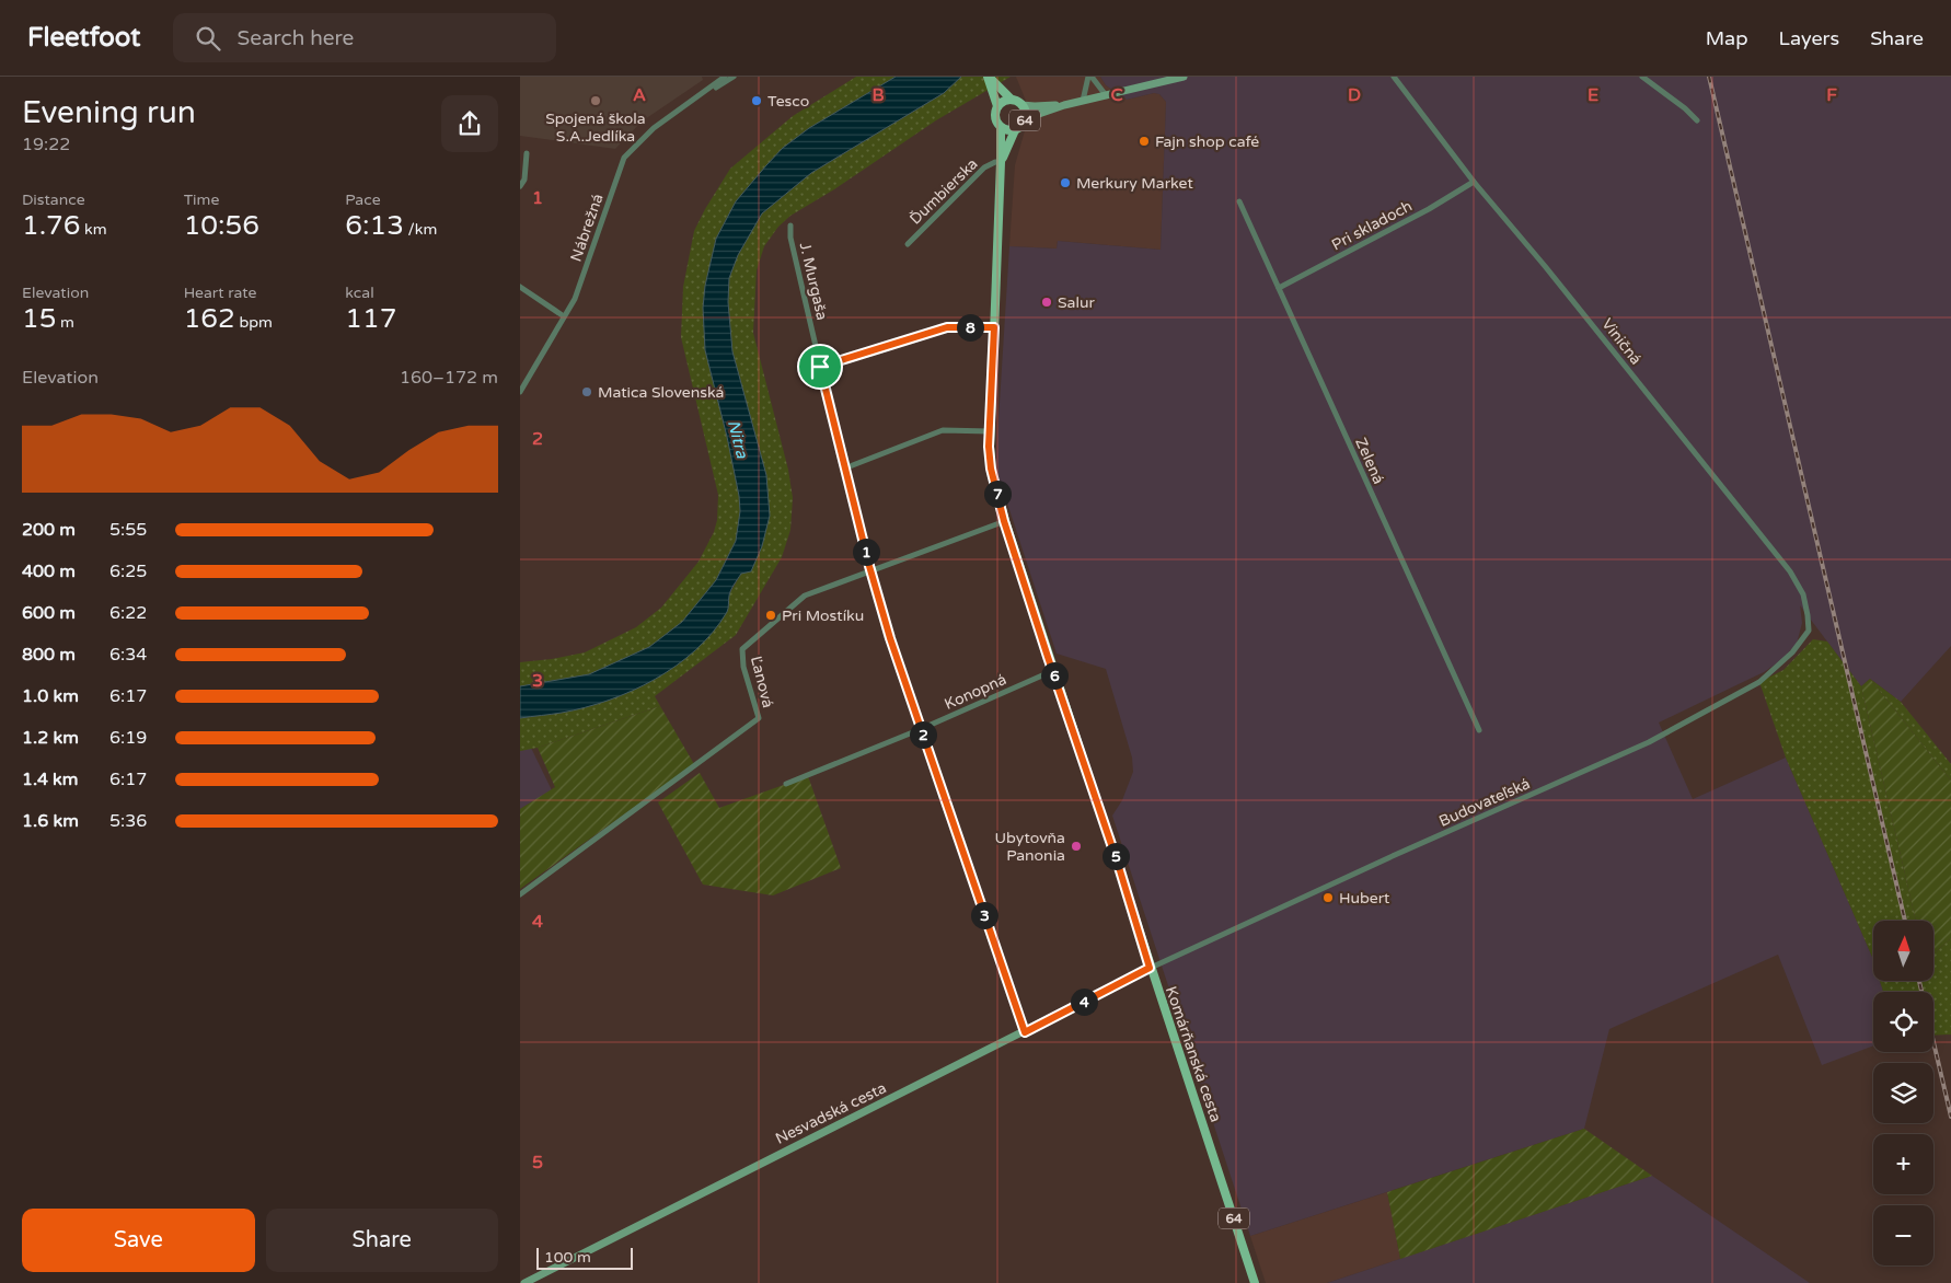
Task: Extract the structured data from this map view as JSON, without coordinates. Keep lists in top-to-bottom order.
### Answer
{
  "streets": {
    "main road": ["64", "Komárňanská cesta"],
    "street": [
      "Ďumbierska",
      "Pri skladoch",
      "Nábrežná",
      "J. Murgaša",
      "Viničná",
      "Zelená",
      "Ľanová",
      "Konopná",
      "Budovateľská",
      "Nesvadská cesta"
    ]
  },
  "crossings": [
    ["64", "Komárňanská cesta"],
    ["Ďumbierska", "Komárňanská cesta"],
    ["Pri skladoch", "Viničná"],
    ["Pri skladoch", "Zelená"],
    ["J. Murgaša", "Ľanová"],
    ["J. Murgaša", "Konopná"],
    ["J. Murgaša", "Nesvadská cesta"],
    ["Viničná", "Budovateľská"],
    ["Ľanová", "Komárňanská cesta"],
    ["Konopná", "Komárňanská cesta"],
    ["Budovateľská", "Komárňanská cesta"],
    ["Budovateľská", "Nesvadská cesta"],
    ["Komárňanská cesta", "Nesvadská cesta"]
  ],
  "water": ["Nitra"],
  "places": [
    "Spojená škola S.A.Jedlíka",
    "Tesco",
    "Fajn shop café",
    "Merkury Market",
    "Salur",
    "Matica Slovenská",
    "Pri Mostíku",
    "Ubytovňa Panonia",
    "Hubert"
  ],
  "scale_bar": "100 m",
  "north": "top",
  "page": {
    "header": "Fleetfoot",
    "search": "Search here",
    "nav": ["Map", "Layers", "Share"],
    "heading": ["Evening run", "19:22"],
    "stats": [
      ["Distance", "1.76 km"],
      ["Time", "10:56"],
      ["Pace", "6:13 /km"],
      ["Elevation", "15 m"],
      ["Heart rate", "162 bpm"],
      ["kcal", "117"]
    ],
    "pins": [
      "8",
      "7",
      "1",
      "6",
      "2",
      "5",
      "3",
      "4"
    ],
    "chart": ["Elevation", "160–172 m"],
    "list": [
      {
        "name": "200 m",
        "note": "5:55"
      },
      {
        "name": "400 m",
        "note": "6:25"
      },
      {
        "name": "600 m",
        "note": "6:22"
      },
      {
        "name": "800 m",
        "note": "6:34"
      },
      {
        "name": "1.0 km",
        "note": "6:17"
      },
      {
        "name": "1.2 km",
        "note": "6:19"
      },
      {
        "name": "1.4 km",
        "note": "6:17"
      },
      {
        "name": "1.6 km",
        "note": "5:36"
      }
    ],
    "map_buttons": ["+", "−"],
    "buttons": ["Save", "Share"],
    "scale": "100 m"
  },
  "grid": {
    "columns": [
      "A",
      "B",
      "C",
      "D",
      "E",
      "F"
    ],
    "rows": [
      "1",
      "2",
      "3",
      "4",
      "5"
    ]
  }
}
